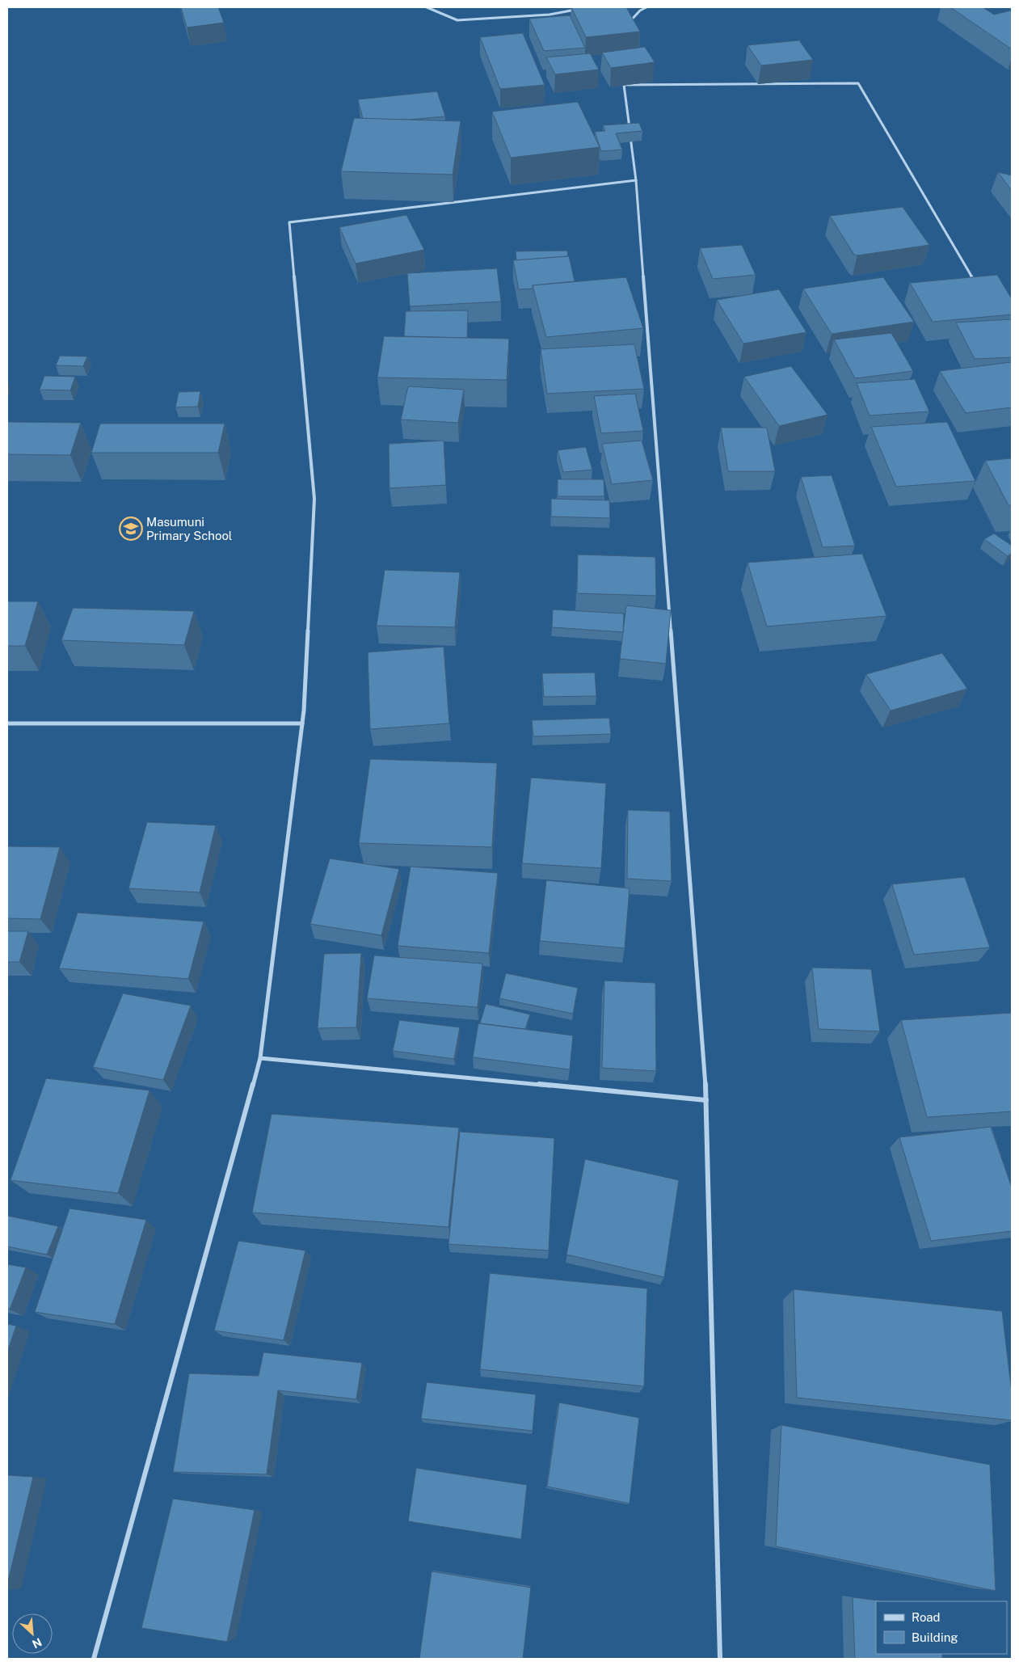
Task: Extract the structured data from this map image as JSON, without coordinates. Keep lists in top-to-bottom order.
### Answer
{
  "places": {
    "school or university": ["Masumuni Primary School"]
  },
  "legend": ["Road", "Building"],
  "north": "bottom right"
}
